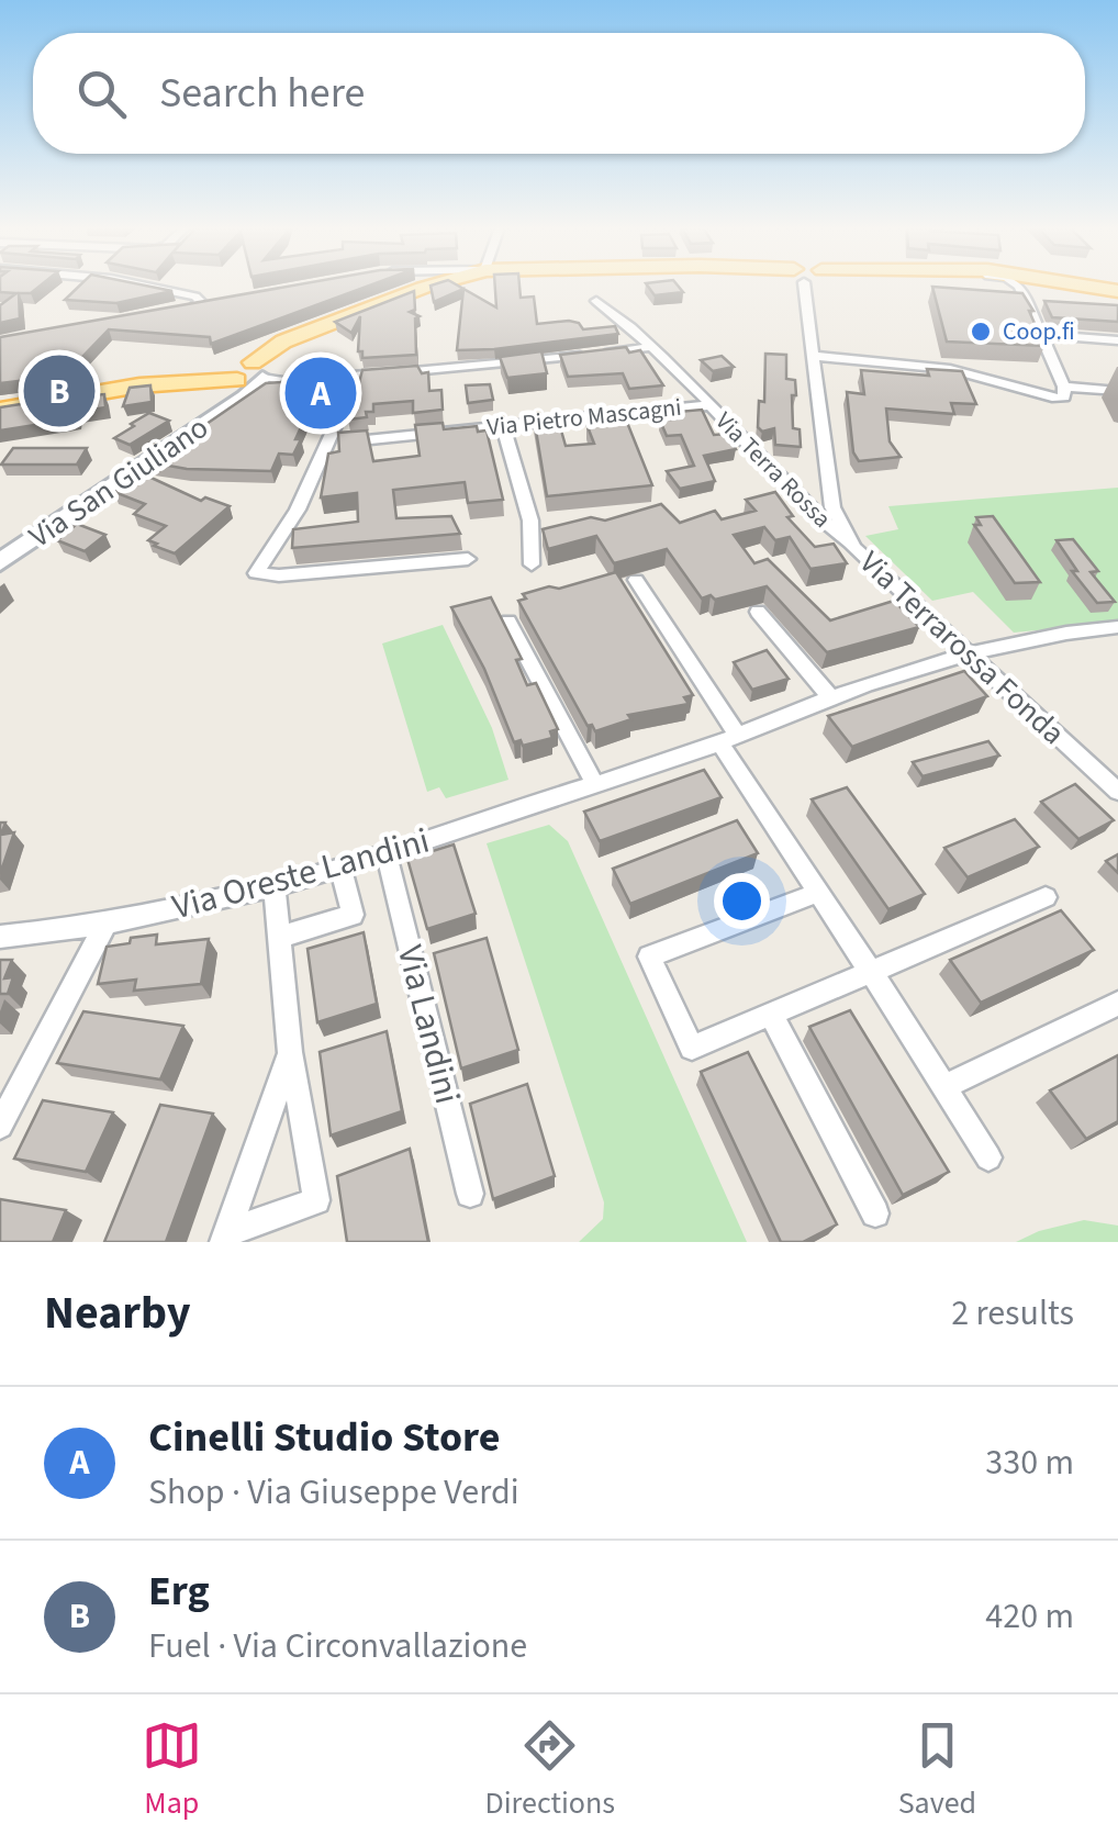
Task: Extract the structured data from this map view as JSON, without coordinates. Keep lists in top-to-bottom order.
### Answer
{
  "streets": {
    "main road": ["Via San Giuliano"],
    "street": [
      "Via Pietro Mascagni",
      "Via Terra Rossa",
      "Via Terrarossa Fonda",
      "Via Oreste Landini",
      "Via Landini"
    ]
  },
  "crossings": [
    ["Via Pietro Mascagni", "Via Terra Rossa"],
    ["Via Terra Rossa", "Via Terrarossa Fonda"],
    ["Via Terrarossa Fonda", "Via Oreste Landini"],
    ["Via Oreste Landini", "Via Landini"]
  ],
  "places": ["Coop.fi"],
  "page": {
    "search": "Search here",
    "pins": ["B", "A"],
    "heading": ["Nearby", "2 results"],
    "list": [
      {
        "mark": "A",
        "name": "Cinelli Studio Store",
        "note": "Shop · Via Giuseppe Verdi",
        "value": "330 m"
      },
      {
        "mark": "B",
        "name": "Erg",
        "note": "Fuel · Via Circonvallazione",
        "value": "420 m"
      }
    ],
    "nav": ["Map", "Directions", "Saved"]
  }
}
